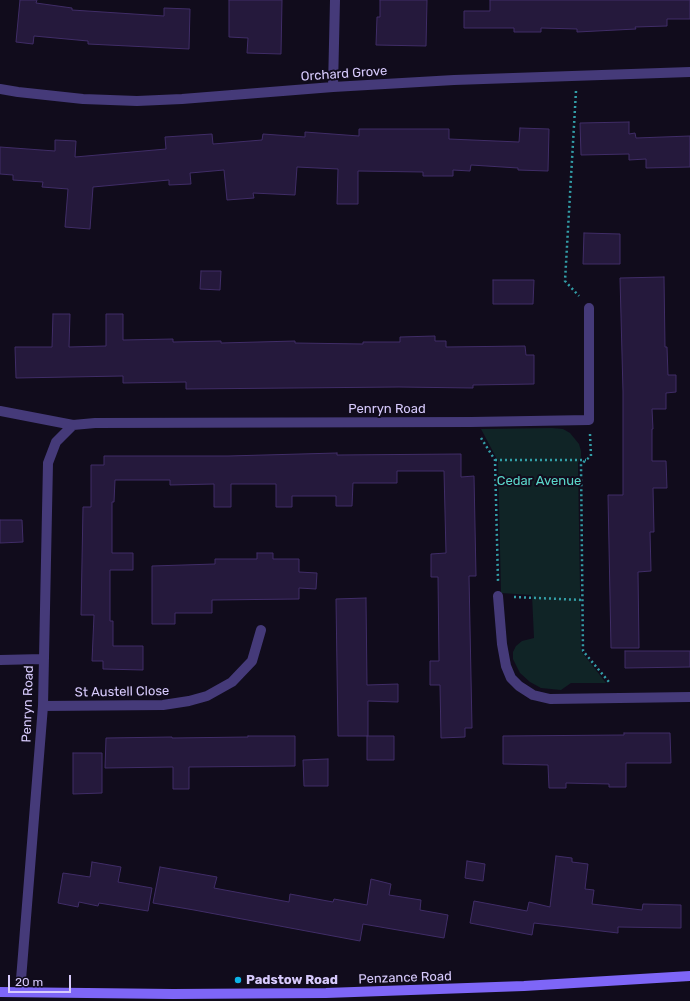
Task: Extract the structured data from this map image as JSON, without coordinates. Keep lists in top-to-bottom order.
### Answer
{
  "streets": {
    "street": [
      "Orchard Grove",
      "Penryn Road",
      "St Austell Close",
      "Penzance Road"
    ]
  },
  "crossings": [
    ["Penryn Road", "St Austell Close"],
    ["Penryn Road", "Penzance Road"]
  ],
  "parks": ["Cedar Avenue"],
  "places": ["Padstow Road"],
  "scale_bar": "20 m"
}
